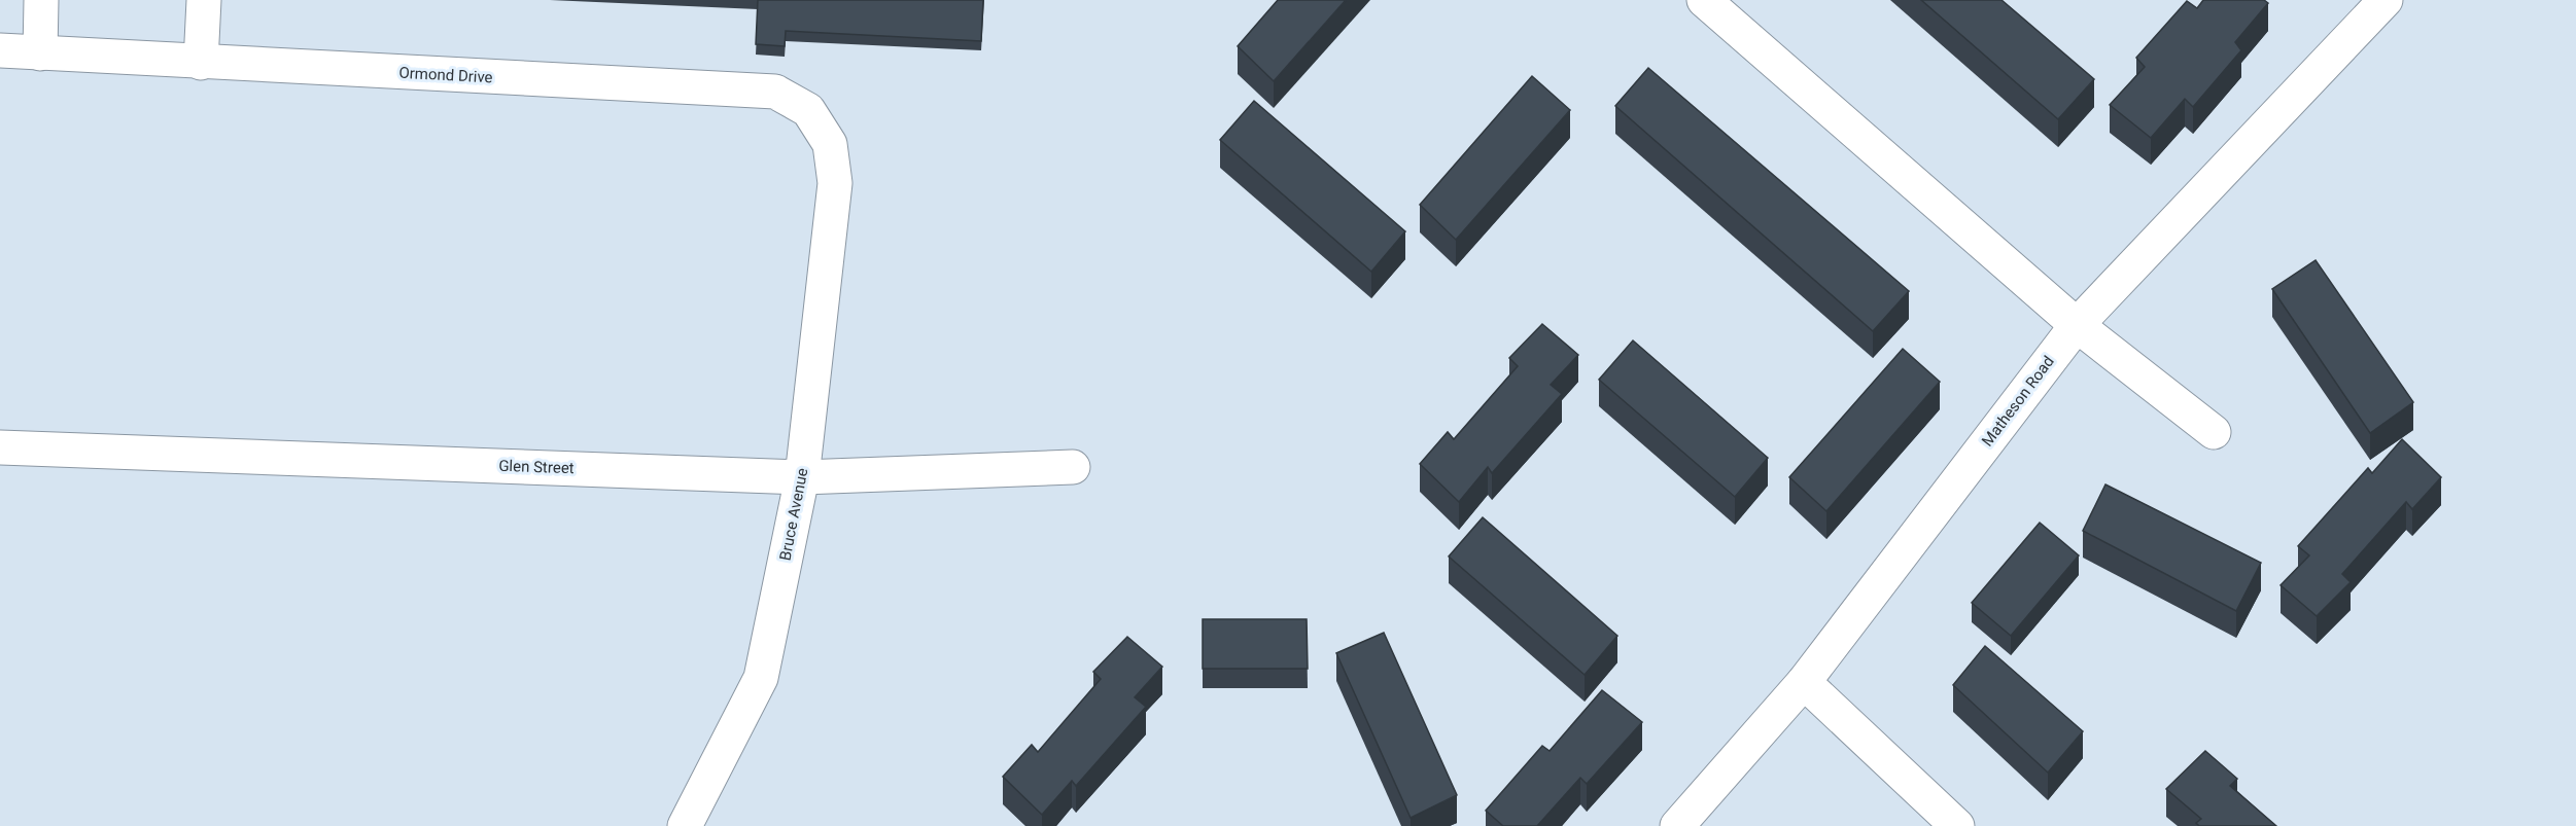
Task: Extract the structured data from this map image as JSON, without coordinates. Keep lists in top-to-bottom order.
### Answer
{
  "streets": {
    "street": [
      "Ormond Drive",
      "Matheson Road",
      "Glen Street",
      "Bruce Avenue"
    ]
  },
  "crossings": [
    ["Ormond Drive", "Bruce Avenue"],
    ["Glen Street", "Bruce Avenue"]
  ]
}
